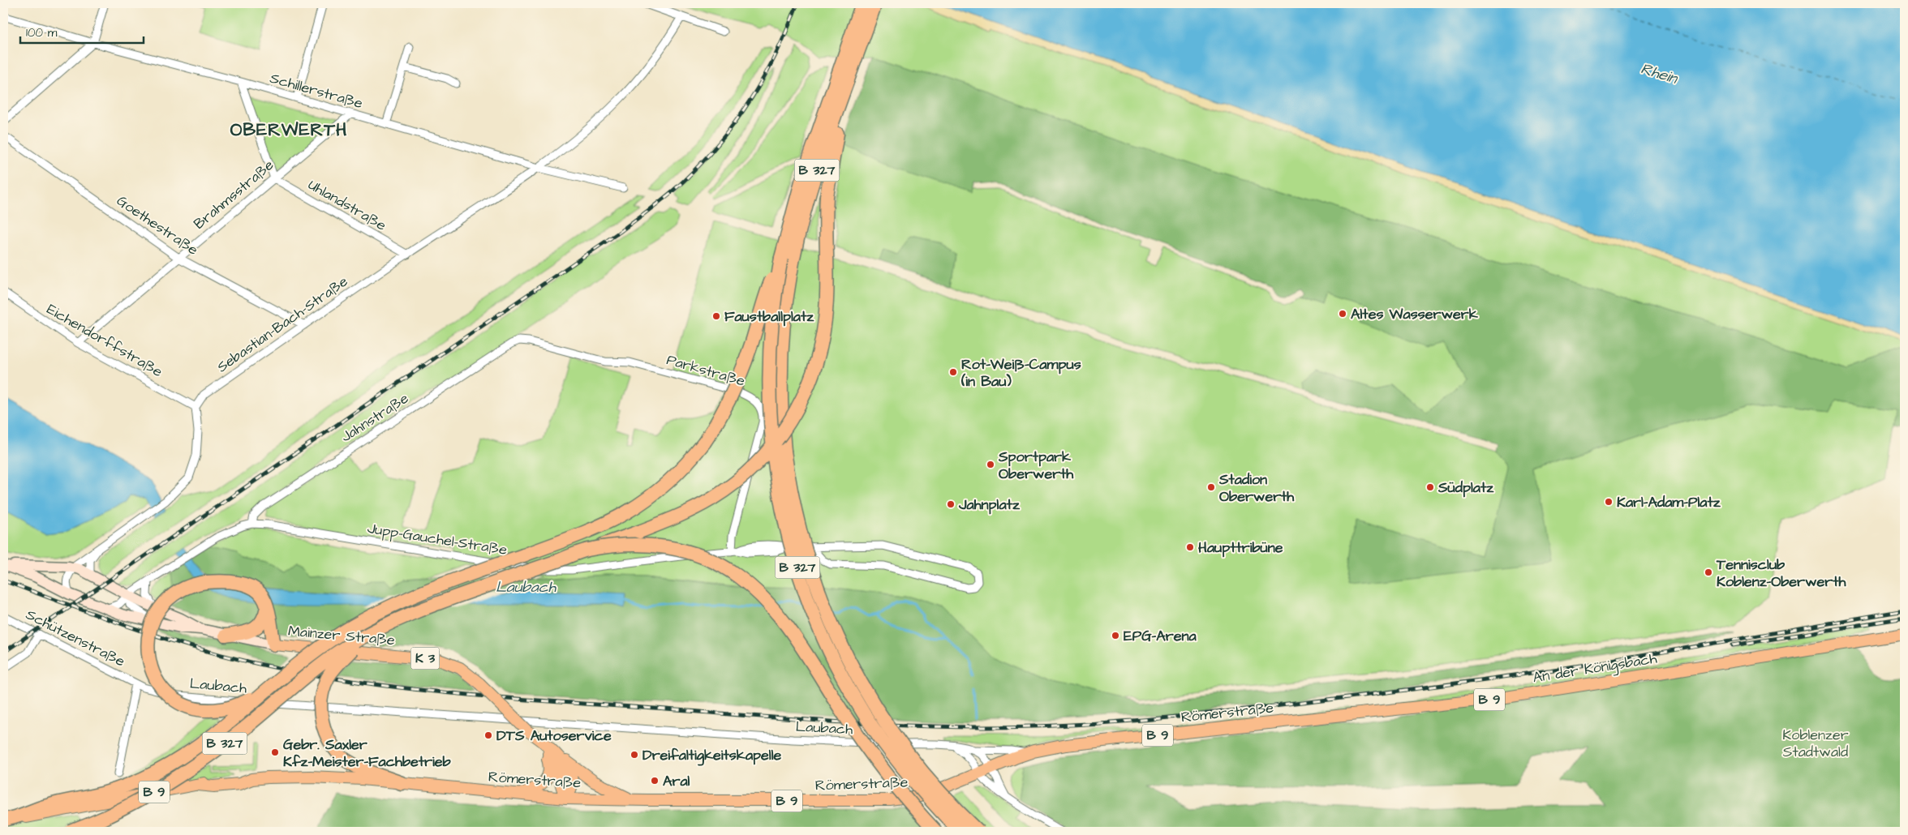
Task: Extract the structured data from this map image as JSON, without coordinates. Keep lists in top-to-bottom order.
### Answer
{
  "streets": {
    "highway": ["B 327"],
    "main road": [
      "Mainzer Straße",
      "K 3",
      "An der Königsbach",
      "B 9",
      "Römerstraße"
    ],
    "street": [
      "Schillerstraße",
      "Brahmsstraße",
      "Uhlandstraße",
      "Goethestraße",
      "Sebastian-Bach-Straße",
      "Eichendorffstraße",
      "Parkstraße",
      "Jahnstraße",
      "Jupp-Gauchel-Straße",
      "Schützenstraße",
      "Laubach"
    ]
  },
  "crossings": [
    ["Schillerstraße", "Brahmsstraße"],
    ["Schillerstraße", "Sebastian-Bach-Straße"],
    ["B 327", "B 9"],
    ["Brahmsstraße", "Uhlandstraße"],
    ["Brahmsstraße", "Goethestraße"],
    ["Brahmsstraße", "Eichendorffstraße"],
    ["Uhlandstraße", "Sebastian-Bach-Straße"],
    ["Goethestraße", "Sebastian-Bach-Straße"],
    ["Sebastian-Bach-Straße", "Eichendorffstraße"],
    ["Parkstraße", "Jahnstraße"],
    ["Parkstraße", "Jupp-Gauchel-Straße"],
    ["Jahnstraße", "Jupp-Gauchel-Straße"],
    ["Jupp-Gauchel-Straße", "Mainzer Straße"],
    ["Mainzer Straße", "K 3"],
    ["Mainzer Straße", "Römerstraße"],
    ["Schützenstraße", "Laubach"],
    ["K 3", "Römerstraße"],
    ["An der Königsbach", "Römerstraße"],
    ["Laubach", "Römerstraße"],
    ["B 9", "Römerstraße"]
  ],
  "districts": ["OBERWERTH"],
  "water": ["Rhein", "Laubach"],
  "parks": ["Koblenzer Stadtwald"],
  "places": [
    "Altes Wasserwerk",
    "Faustballplatz",
    "Rot-Weiß-Campus (in Bau)",
    "Sportpark Oberwerth",
    "Stadion Oberwerth",
    "Südplatz",
    "Karl-Adam-Platz",
    "Jahnplatz",
    "Haupttribüne",
    "Tennisclub Koblenz-Oberwerth",
    "EPG-Arena",
    "DTS Autoservice",
    "Gebr. Saxler Kfz-Meister-Fachbetrieb",
    "Dreifaltigkeitskapelle",
    "Aral"
  ],
  "scale_bar": "100 m"
}
